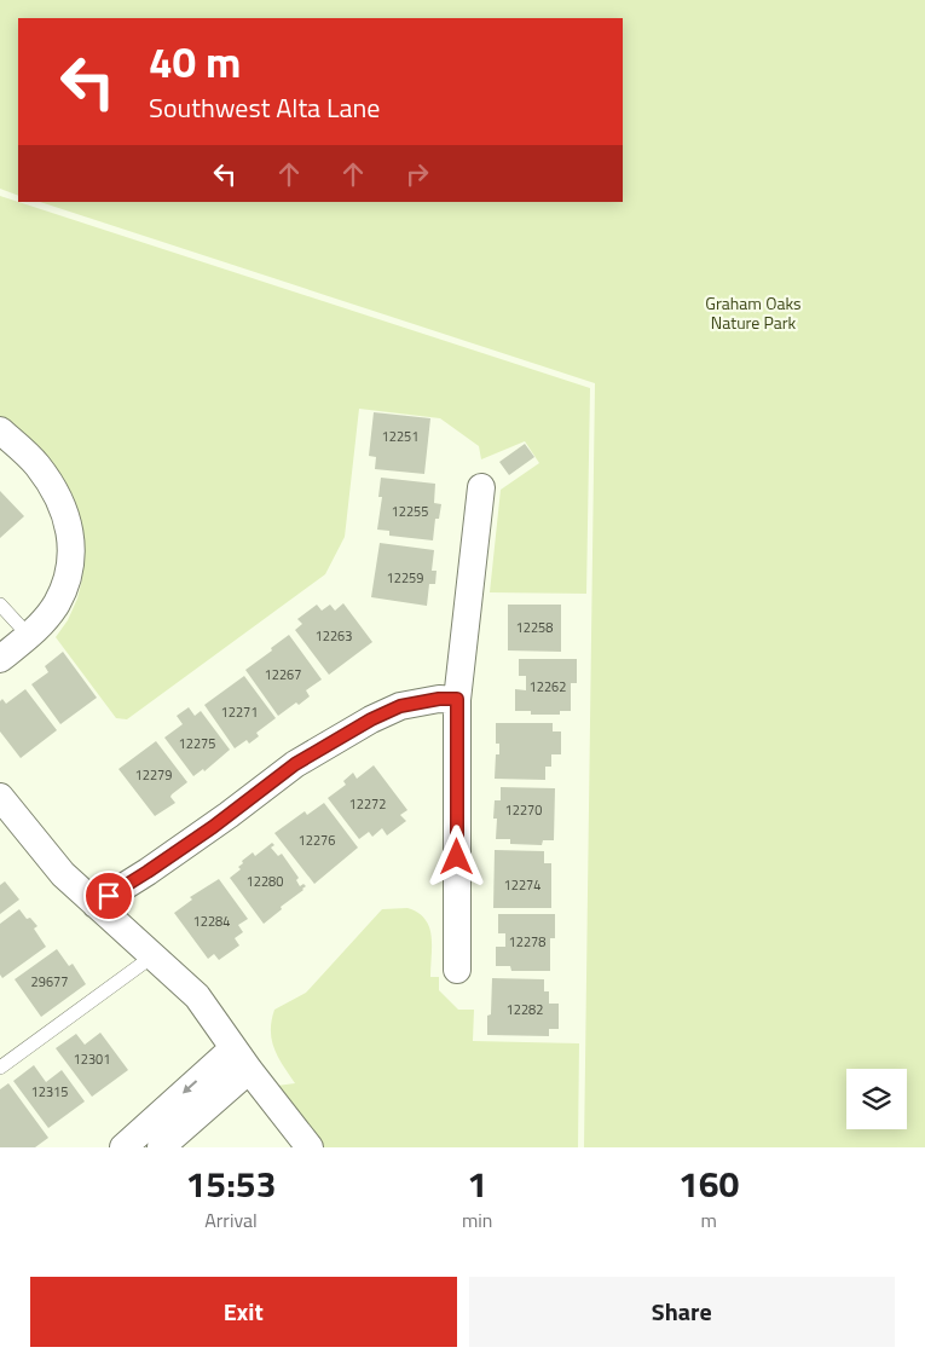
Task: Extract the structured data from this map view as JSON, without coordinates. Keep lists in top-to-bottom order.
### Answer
{
  "parks": ["Graham Oaks Nature Park"],
  "house_numbers": [
    "12251",
    "12255",
    "12259",
    "12258",
    "12263",
    "12267",
    "12262",
    "12271",
    "12275",
    "12279",
    "12272",
    "12270",
    "12276",
    "12280",
    "12274",
    "12284",
    "12278",
    "29677",
    "12282",
    "12301",
    "12315"
  ],
  "page": {
    "turn": ["40 m", "Southwest Alta Lane"],
    "eta": [
      "15:53",
      "Arrival",
      "1",
      "min",
      "160",
      "m"
    ],
    "buttons": ["Exit", "Share"]
  }
}
